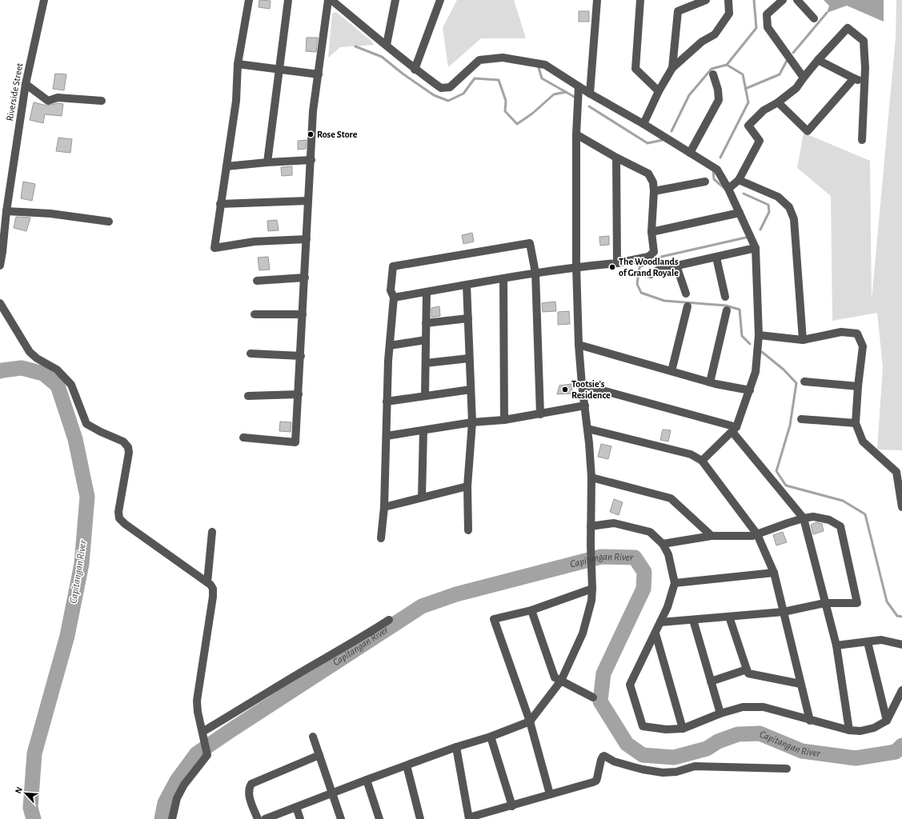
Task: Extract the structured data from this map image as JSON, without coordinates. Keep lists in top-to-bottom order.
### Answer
{
  "streets": {
    "street": ["Riverside Street"]
  },
  "water": ["Capitangan River"],
  "places": ["Rose Store", "The Woodlands of Grand Royale", "Tootsie's Residence"],
  "north": "top left"
}
